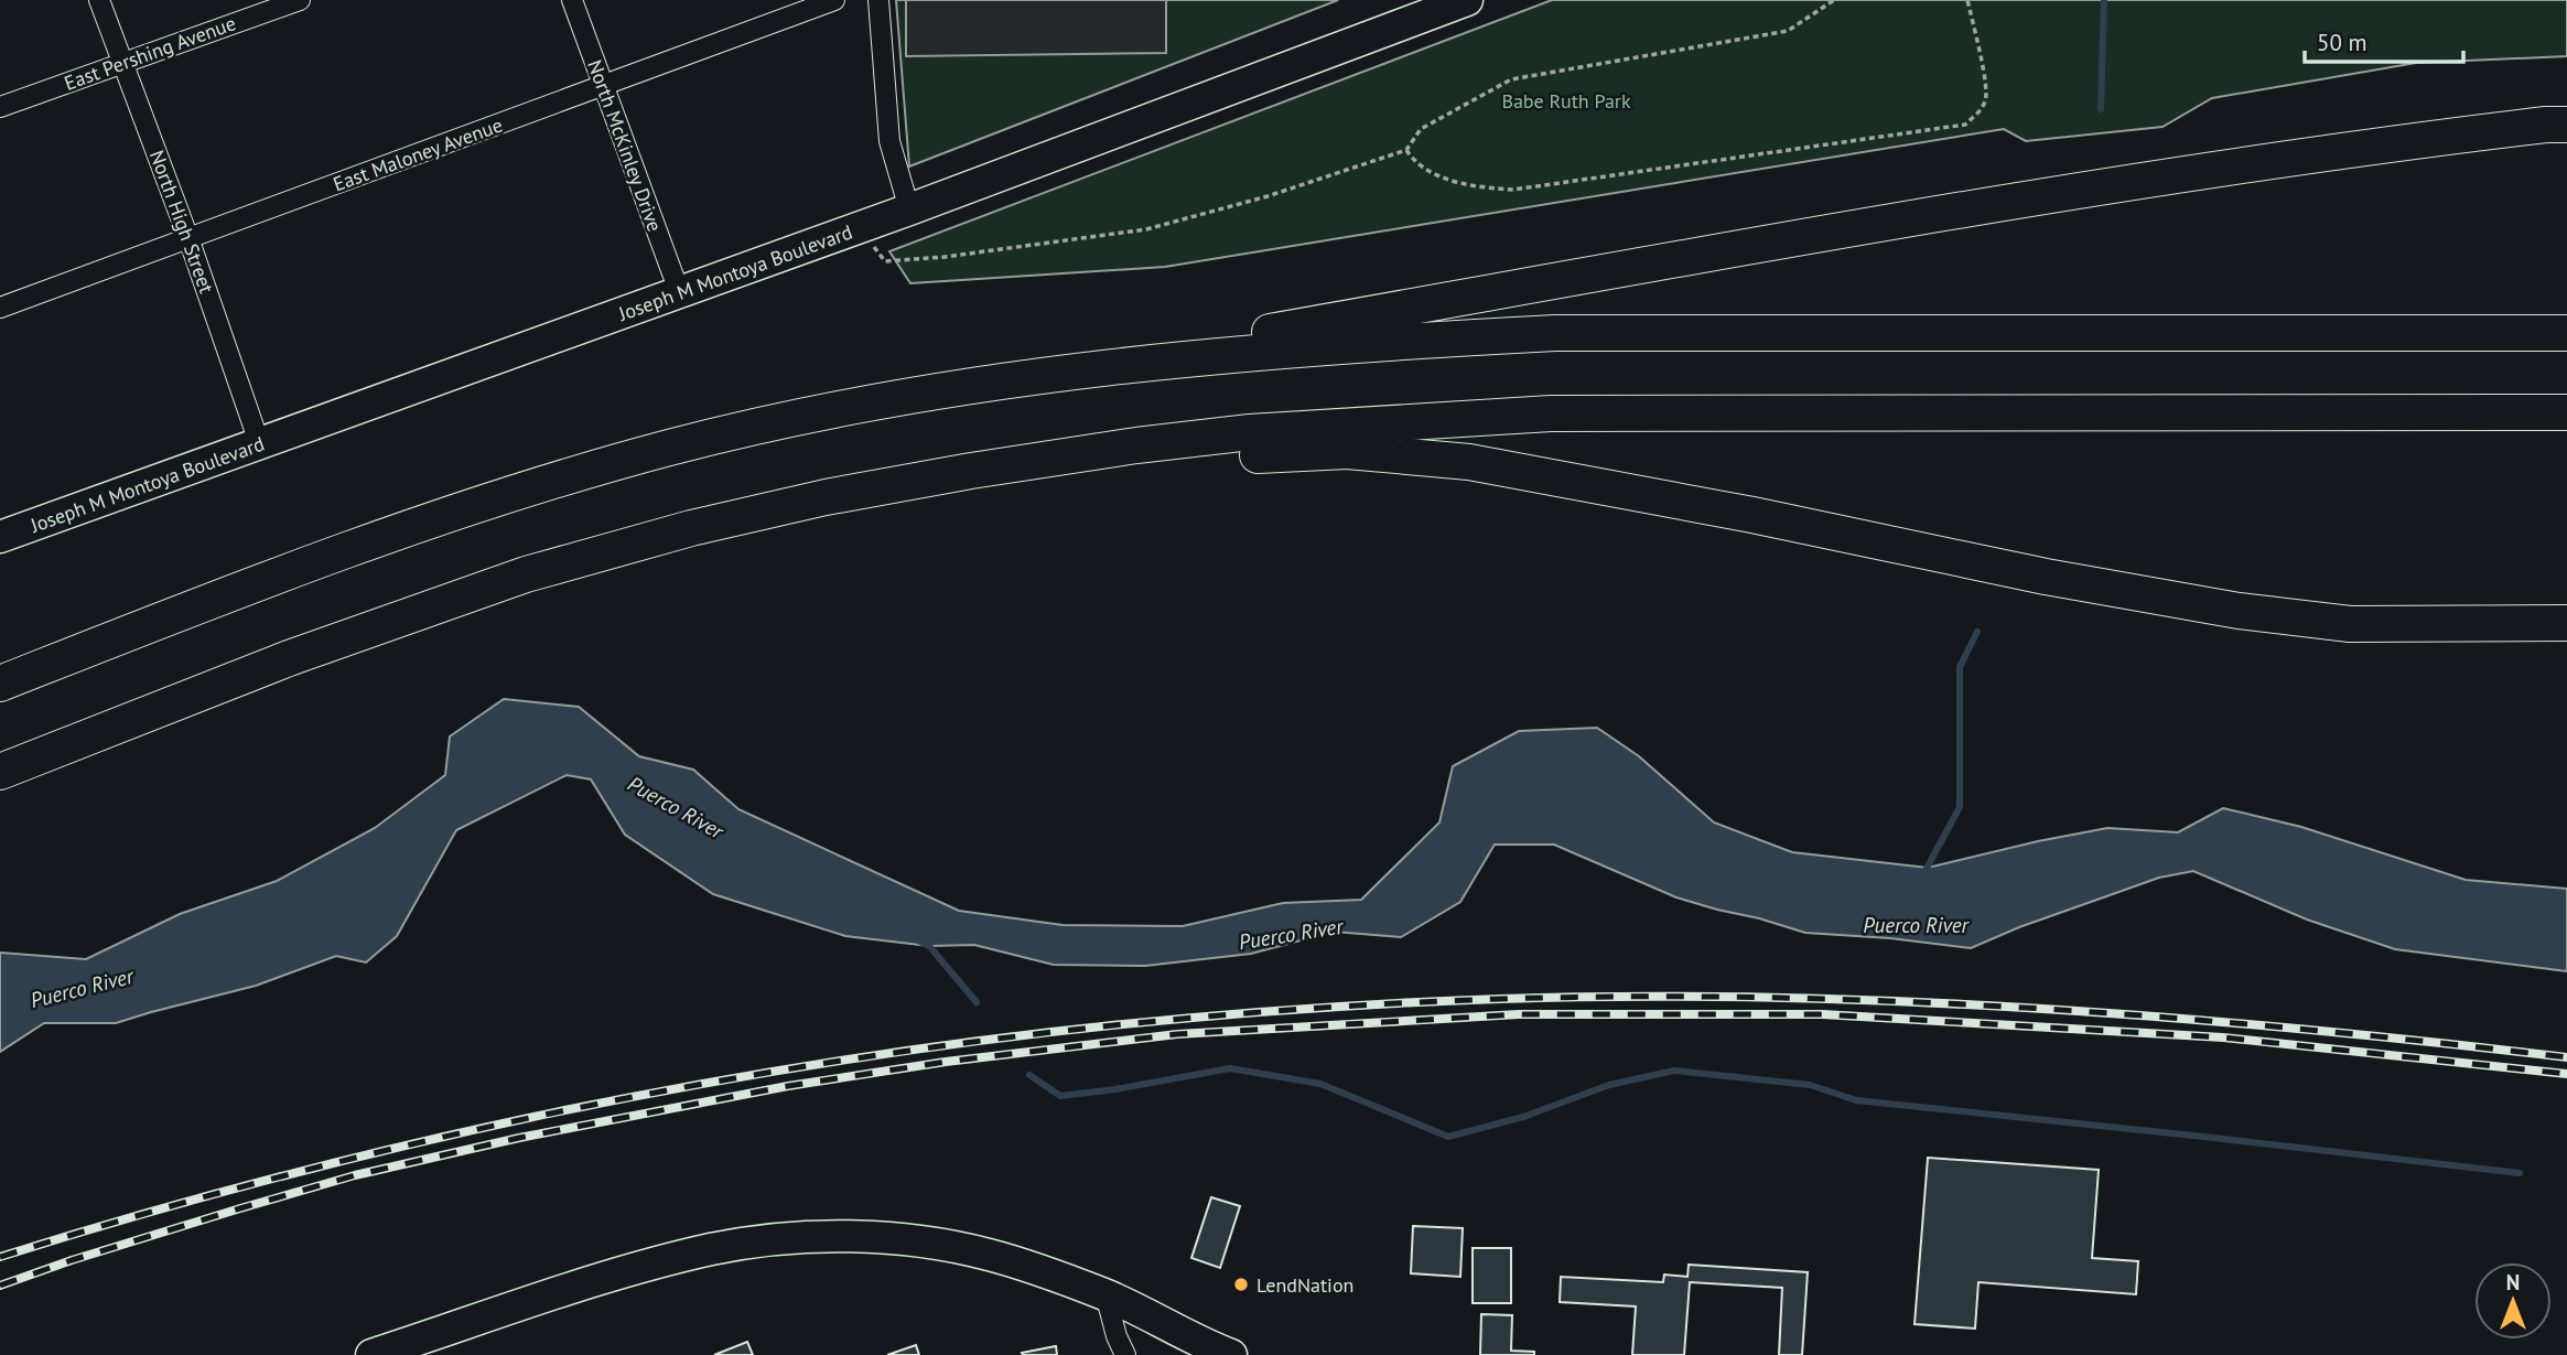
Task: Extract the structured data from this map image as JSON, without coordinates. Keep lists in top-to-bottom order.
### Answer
{
  "streets": {
    "main road": ["Joseph M Montoya Boulevard"],
    "street": [
      "East Pershing Avenue",
      "North McKinley Drive",
      "East Maloney Avenue",
      "North High Street"
    ]
  },
  "crossings": [
    ["East Pershing Avenue", "North High Street"],
    ["North McKinley Drive", "East Maloney Avenue"],
    ["North McKinley Drive", "Joseph M Montoya Boulevard"],
    ["East Maloney Avenue", "North High Street"],
    ["North High Street", "Joseph M Montoya Boulevard"]
  ],
  "water": ["Puerco River"],
  "parks": ["Babe Ruth Park"],
  "places": ["LendNation"],
  "scale_bar": "50 m",
  "north": "top"
}
